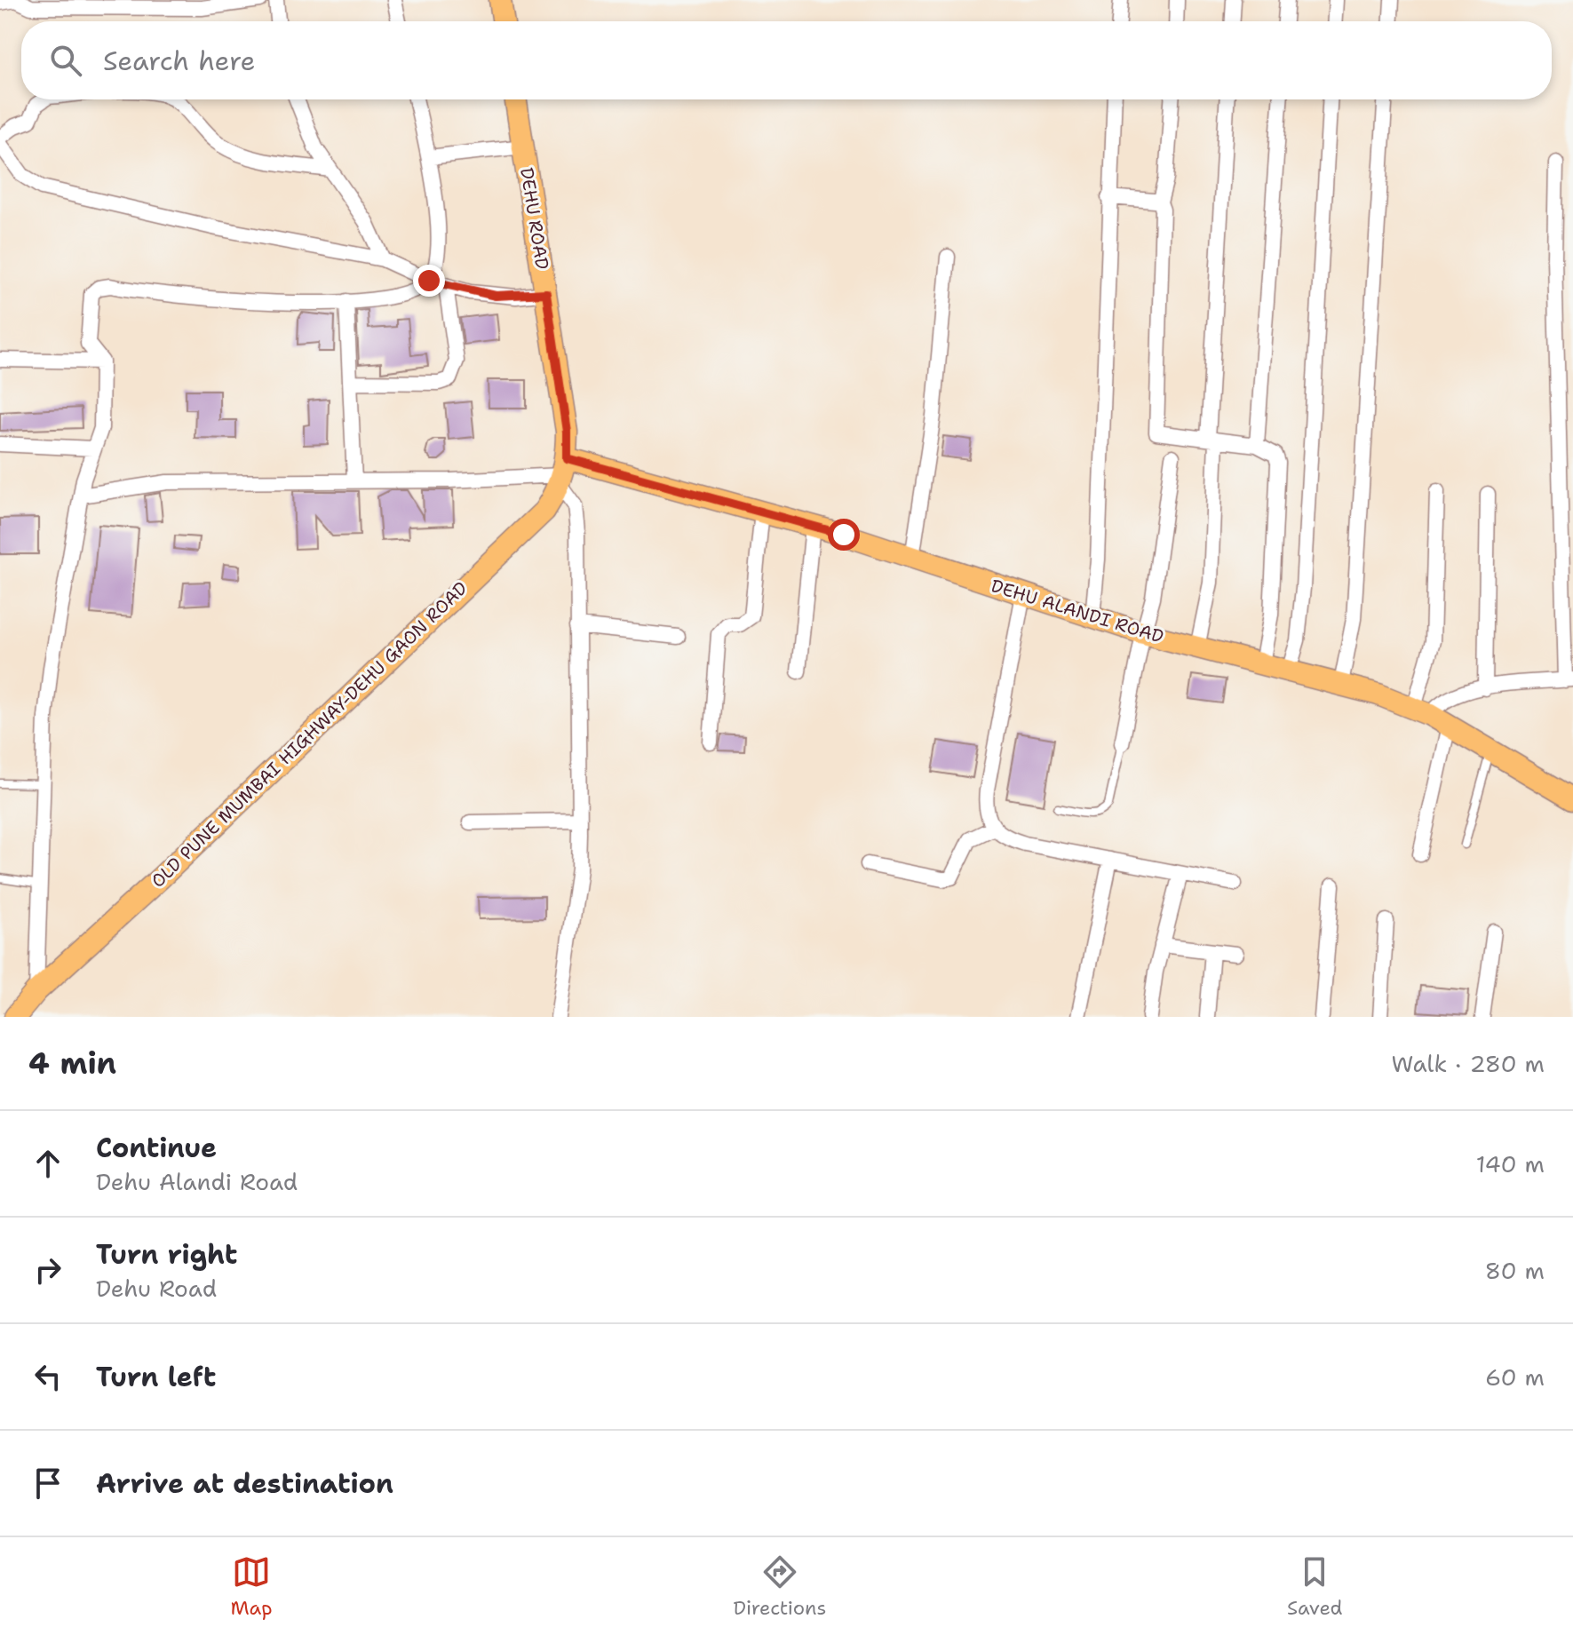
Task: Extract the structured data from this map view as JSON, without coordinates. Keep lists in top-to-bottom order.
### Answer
{
  "streets": {
    "main road": ["DEHU ROAD", "DEHU ALANDI ROAD", "OLD PUNE MUMBAI HIGHWAY-DEHU GAON ROAD"]
  },
  "crossings": [
    ["DEHU ROAD", "OLD PUNE MUMBAI HIGHWAY-DEHU GAON ROAD"],
    ["DEHU ALANDI ROAD", "OLD PUNE MUMBAI HIGHWAY-DEHU GAON ROAD"]
  ],
  "page": {
    "search": "Search here",
    "heading": ["4 min", "Walk · 280 m"],
    "list": [
      ["Continue", "Dehu Alandi Road", "140 m"],
      ["Turn right", "Dehu Road", "80 m"],
      ["Turn left", "60 m"],
      "Arrive at destination"
    ],
    "nav": ["Map", "Directions", "Saved"]
  }
}
